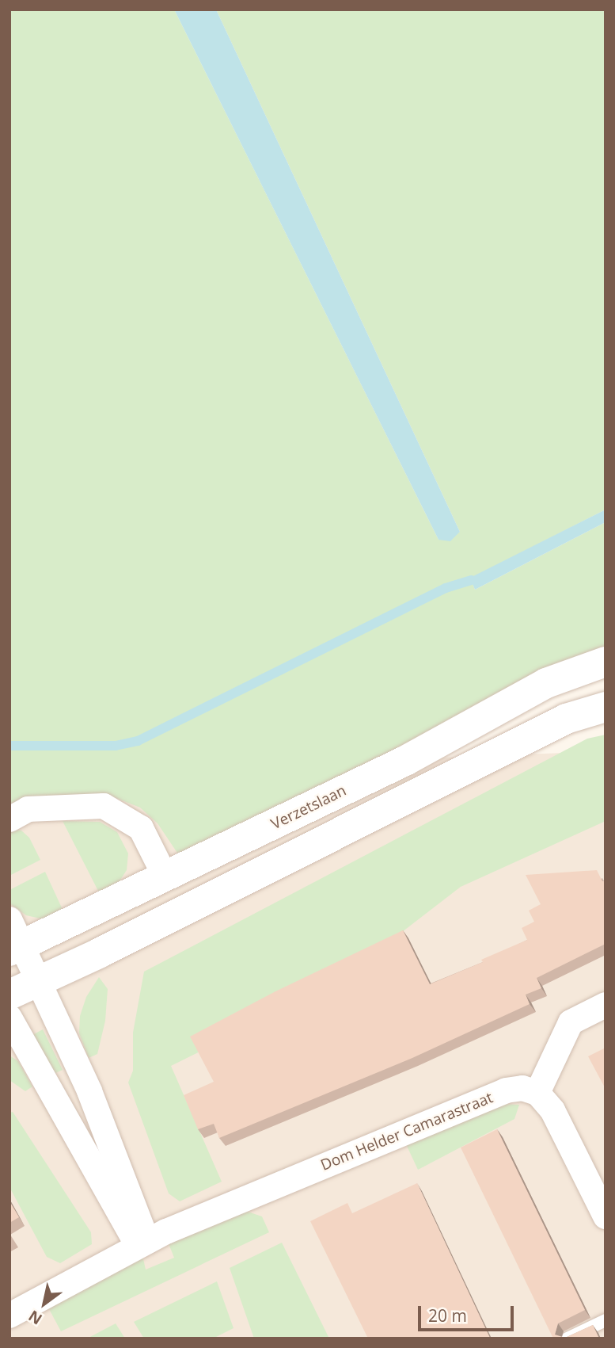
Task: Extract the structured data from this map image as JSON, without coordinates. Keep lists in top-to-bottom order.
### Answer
{
  "streets": {
    "main road": ["Verzetslaan"],
    "street": ["Dom Helder Camarastraat"]
  },
  "scale_bar": "20 m",
  "north": "bottom left"
}
